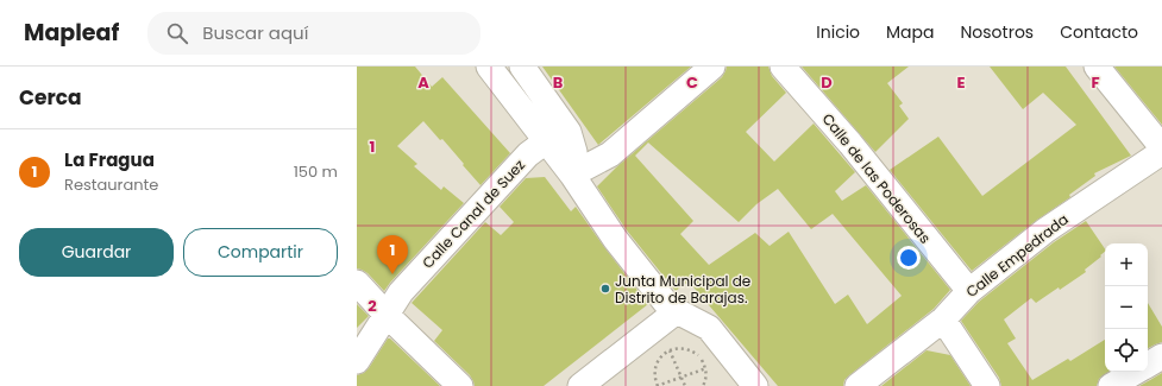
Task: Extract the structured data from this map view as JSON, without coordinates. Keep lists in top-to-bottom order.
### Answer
{
  "streets": {
    "street": ["Calle de las Poderosas", "Calle Canal de Suez", "Calle Empedrada"]
  },
  "crossings": [
    ["Calle de las Poderosas", "Calle Empedrada"]
  ],
  "places": ["Junta Municipal de Distrito de Barajas."],
  "page": {
    "header": "Mapleaf",
    "search": "Buscar aquí",
    "nav": [
      "Inicio",
      "Mapa",
      "Nosotros",
      "Contacto"
    ],
    "heading": "Cerca",
    "list": [
      {
        "mark": "1",
        "name": "La Fragua",
        "note": "Restaurante",
        "value": "150 m"
      }
    ],
    "buttons": ["Guardar", "Compartir"],
    "pins": "1",
    "map_buttons": ["+", "−"]
  },
  "grid": {
    "columns": [
      "A",
      "B",
      "C",
      "D",
      "E",
      "F"
    ],
    "rows": ["1", "2"]
  }
}
